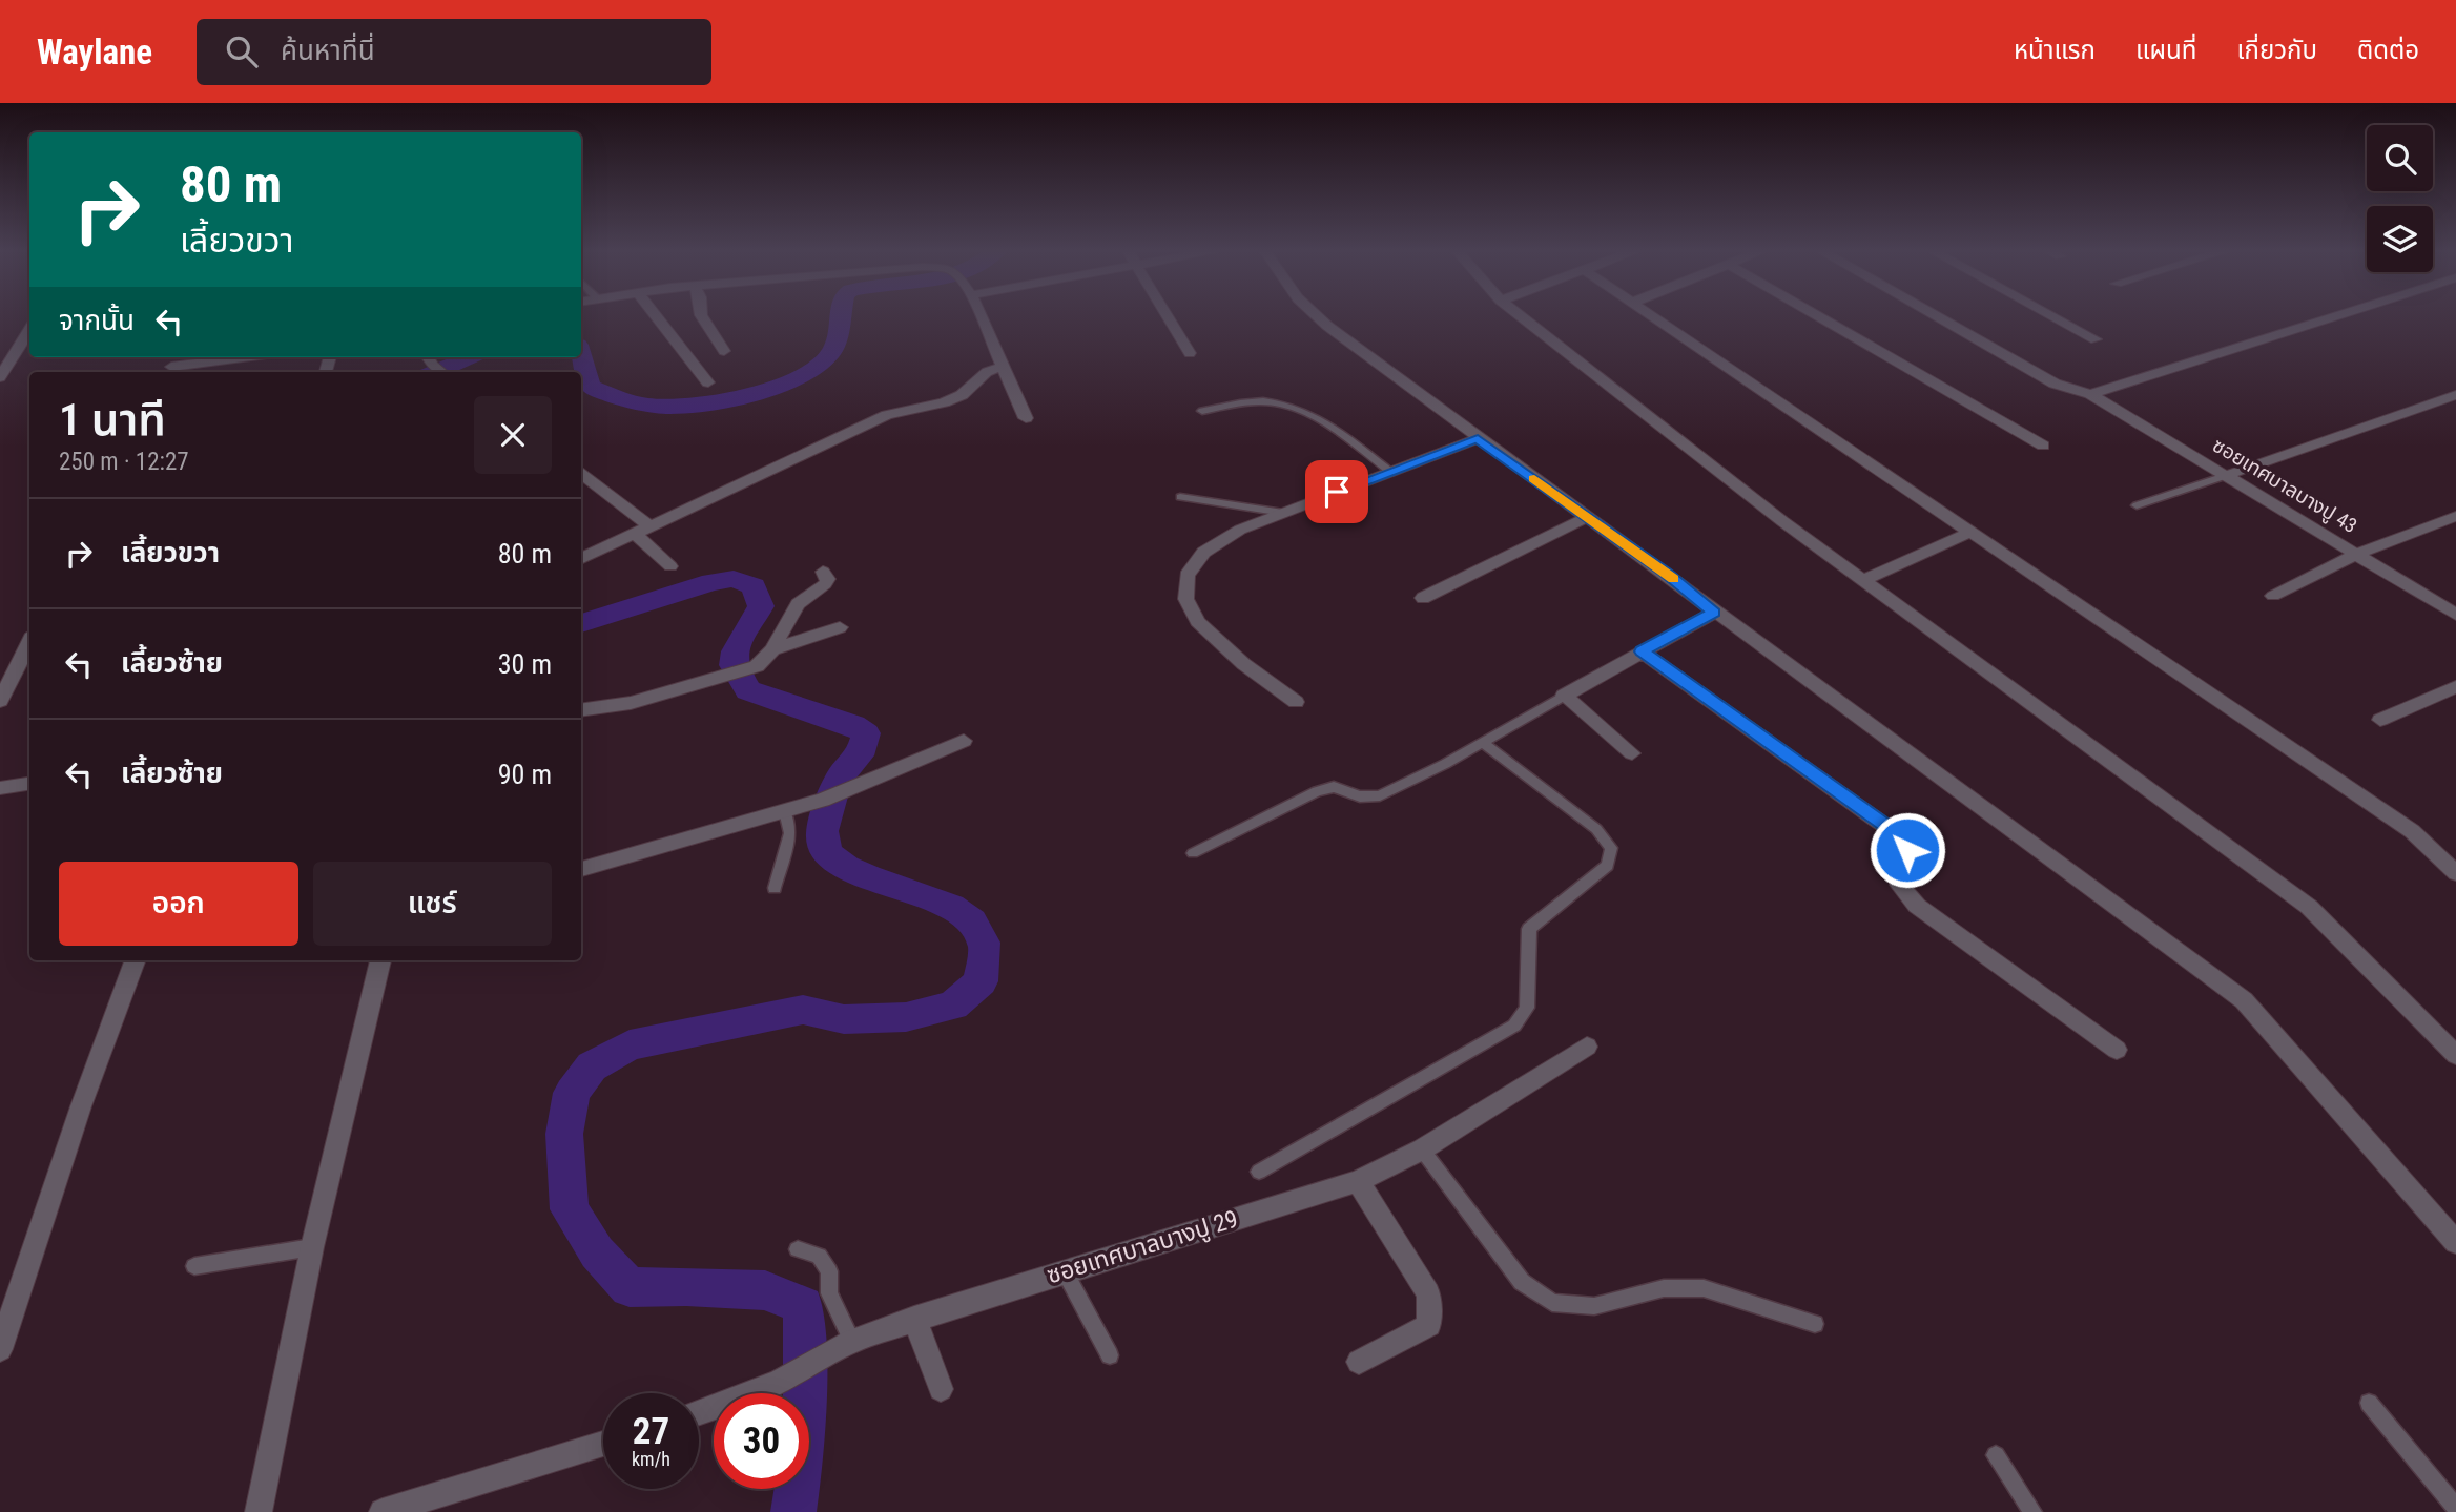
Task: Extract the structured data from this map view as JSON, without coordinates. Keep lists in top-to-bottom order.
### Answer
{
  "streets": {
    "street": ["ซอยเทศบาลบางปู 43", "ซอยเทศบาลบางปู 29"]
  },
  "page": {
    "header": "Waylane",
    "search": "ค้นหาที่นี่",
    "nav": [
      "หน้าแรก",
      "แผนที่",
      "เกี่ยวกับ",
      "ติดต่อ"
    ],
    "turn": ["80 m", "เลี้ยวขวา"],
    "then": "จากนั้น",
    "heading": ["1 นาที", "250 m · 12:27"],
    "list": [
      {
        "name": "เลี้ยวขวา",
        "value": "80 m"
      },
      {
        "name": "เลี้ยวซ้าย",
        "value": "30 m"
      },
      {
        "name": "เลี้ยวซ้าย",
        "value": "90 m"
      }
    ],
    "buttons": ["ออก", "แชร์"],
    "speed": "27 km/h",
    "limit": "30"
  }
}
